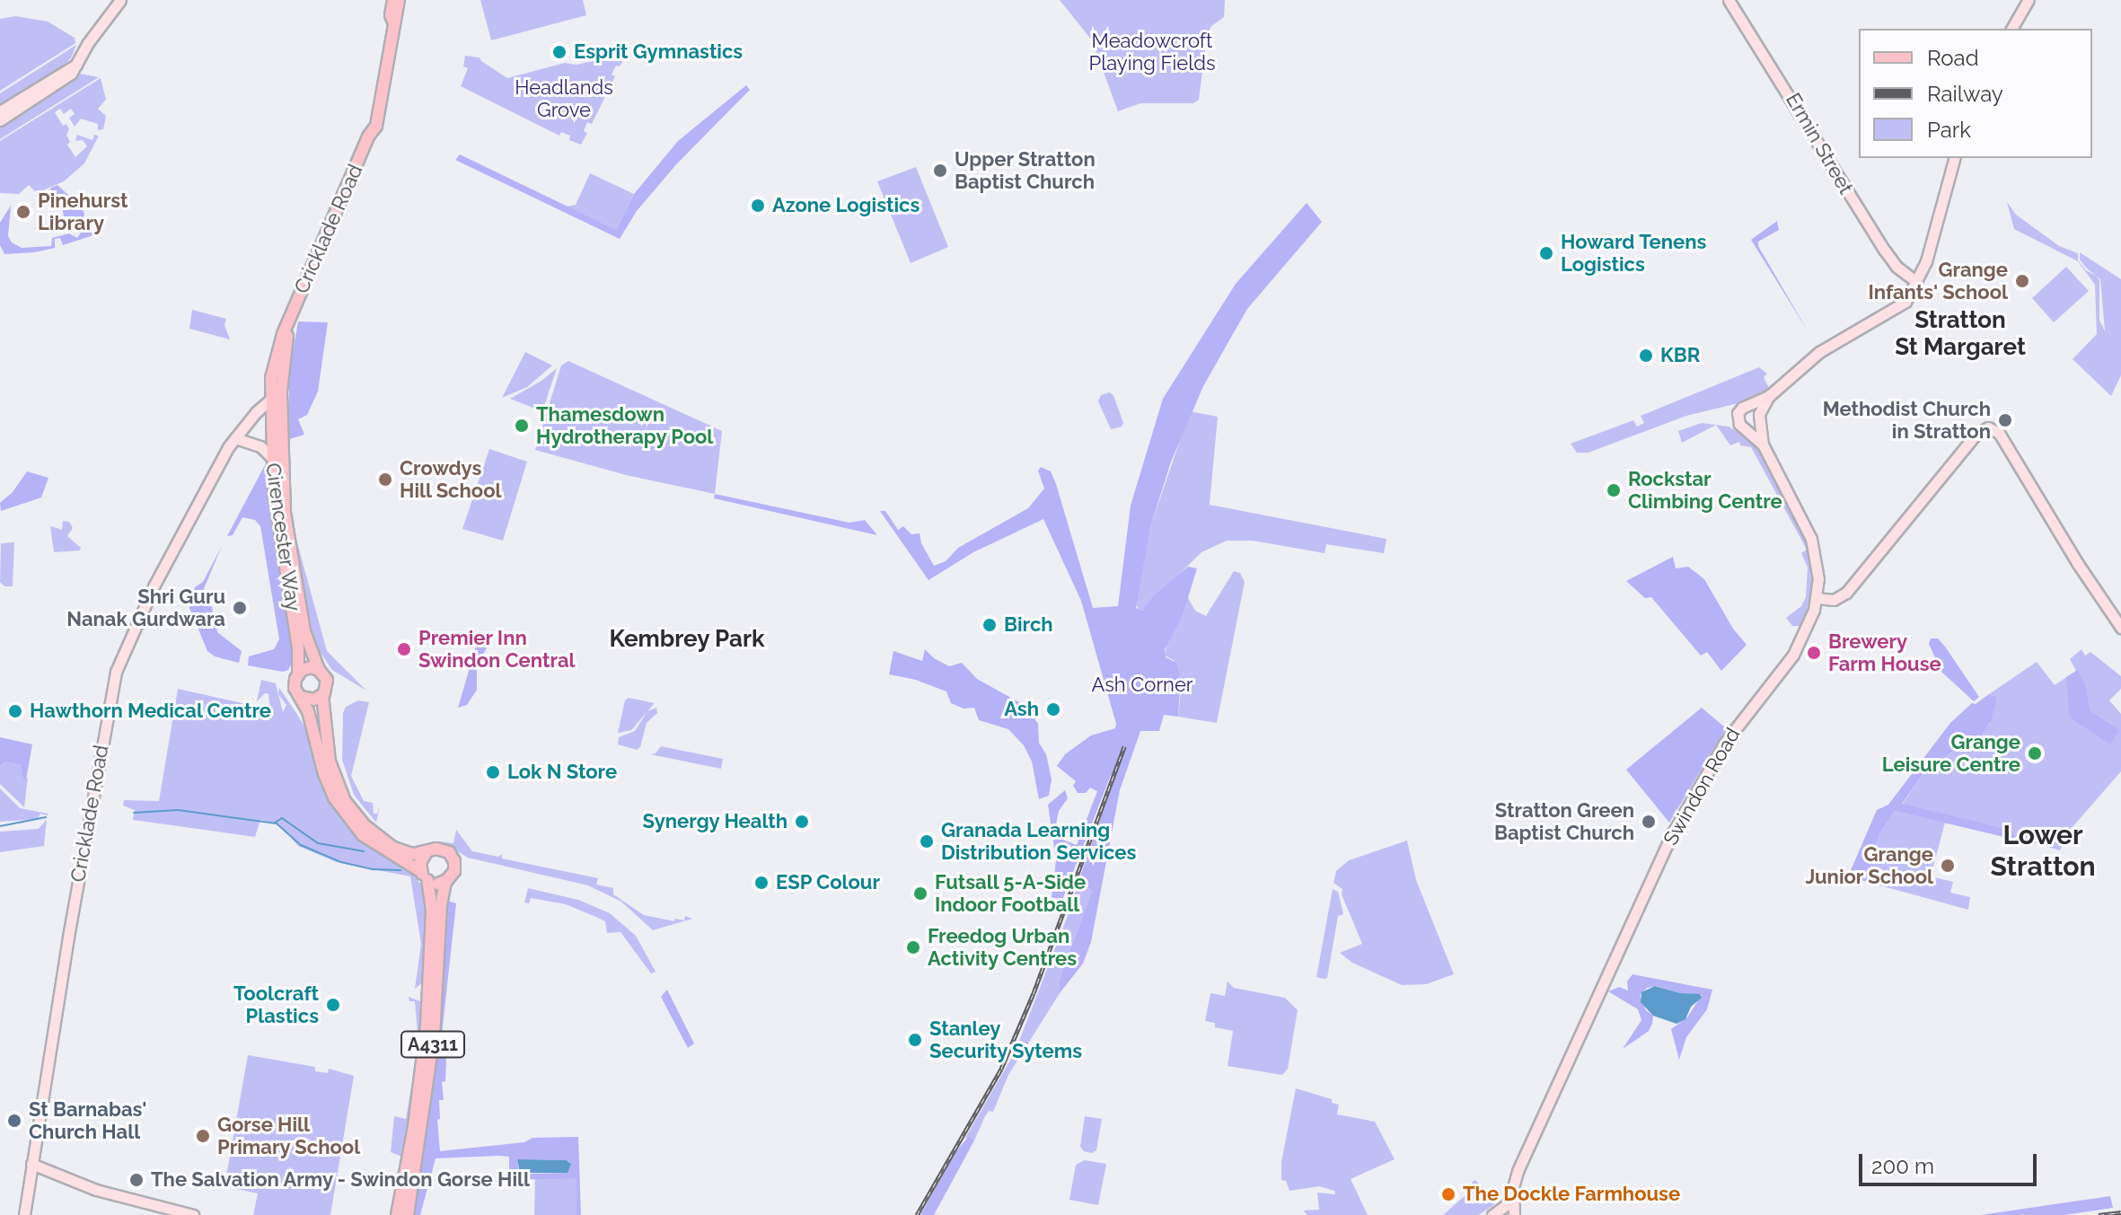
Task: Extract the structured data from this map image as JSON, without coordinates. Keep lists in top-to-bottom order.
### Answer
{
  "streets": {
    "main road": [
      "Ermin Street",
      "Cricklade Road",
      "Cirencester Way",
      "Swindon Road",
      "A4311"
    ]
  },
  "crossings": [
    ["Cricklade Road", "Cirencester Way"],
    ["Cirencester Way", "A4311"]
  ],
  "districts": ["Stratton St Margaret", "Kembrey Park", "Lower Stratton"],
  "parks": ["Meadowcroft Playing Fields", "Headlands Grove", "Ash Corner"],
  "places": [
    "Esprit Gymnastics",
    "Upper Stratton Baptist Church",
    "Azone Logistics",
    "Pinehurst Library",
    "Howard Tenens Logistics",
    "Grange Infants' School",
    "KBR",
    "Methodist Church in Stratton",
    "Thamesdown Hydrotherapy Pool",
    "Crowdys Hill School",
    "Rockstar Climbing Centre",
    "Shri Guru Nanak Gurdwara",
    "Birch",
    "Premier Inn Swindon Central",
    "Brewery Farm House",
    "Ash",
    "Hawthorn Medical Centre",
    "Grange Leisure Centre",
    "Lok N Store",
    "Synergy Health",
    "Stratton Green Baptist Church",
    "Granada Learning Distribution Services",
    "Grange Junior School",
    "ESP Colour",
    "Futsall 5-A-Side Indoor Football",
    "Freedog Urban Activity Centres",
    "Toolcraft Plastics",
    "Stanley Security Sytems",
    "St Barnabas' Church Hall",
    "Gorse Hill Primary School",
    "The Salvation Army - Swindon Gorse Hill",
    "The Dockle Farmhouse"
  ],
  "legend": ["Road", "Railway", "Park"],
  "scale_bar": "200 m"
}
